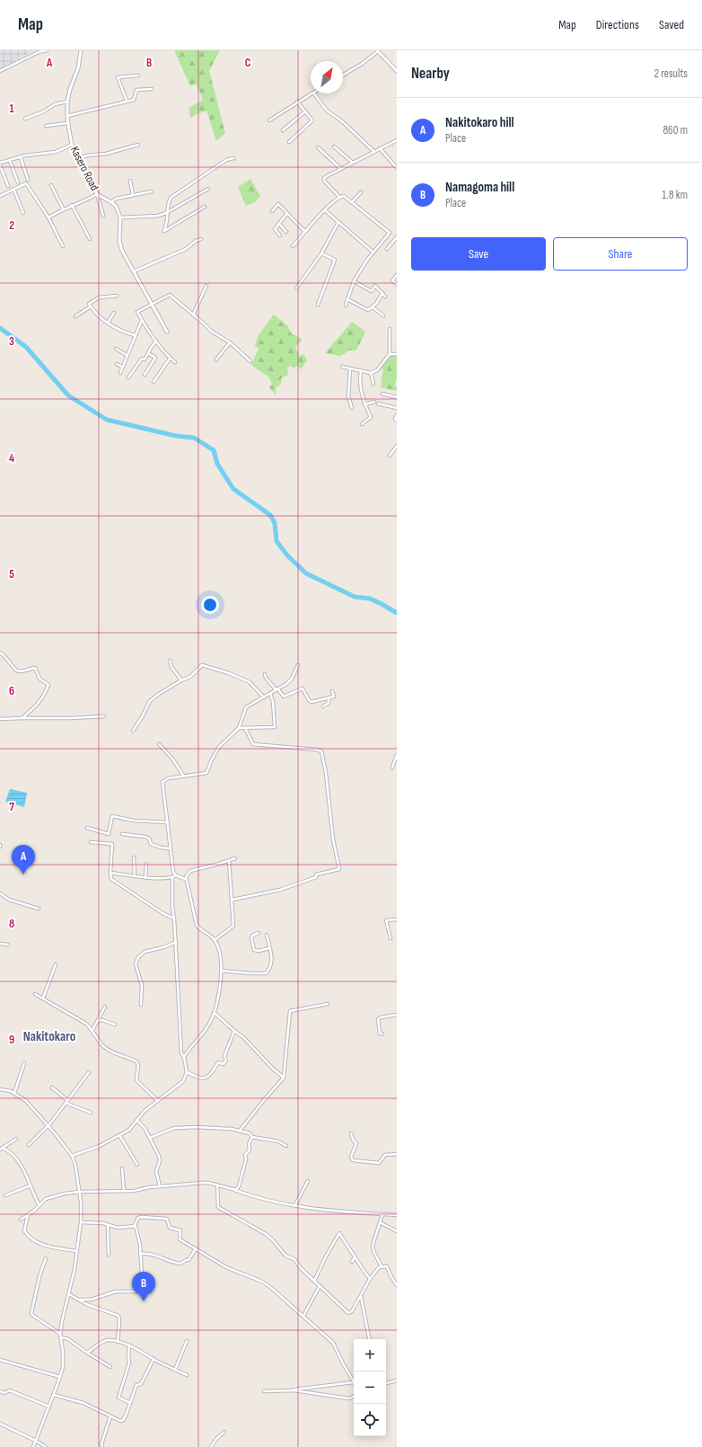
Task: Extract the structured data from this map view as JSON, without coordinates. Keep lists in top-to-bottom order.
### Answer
{
  "streets": {
    "street": ["Kasero Road"]
  },
  "districts": ["Nakitokaro"],
  "north": "top right",
  "page": {
    "header": "Map",
    "nav": ["Map", "Directions", "Saved"],
    "heading": ["Nearby", "2 results"],
    "list": [
      {
        "mark": "A",
        "name": "Nakitokaro hill",
        "note": "Place",
        "value": "860 m"
      },
      {
        "mark": "B",
        "name": "Namagoma hill",
        "note": "Place",
        "value": "1.8 km"
      }
    ],
    "buttons": ["Save", "Share"],
    "pins": ["A", "B"],
    "map_buttons": ["+", "−"]
  },
  "grid": {
    "columns": ["A", "B", "C"],
    "rows": [
      "1",
      "2",
      "3",
      "4",
      "5",
      "6",
      "7",
      "8",
      "9"
    ]
  }
}
